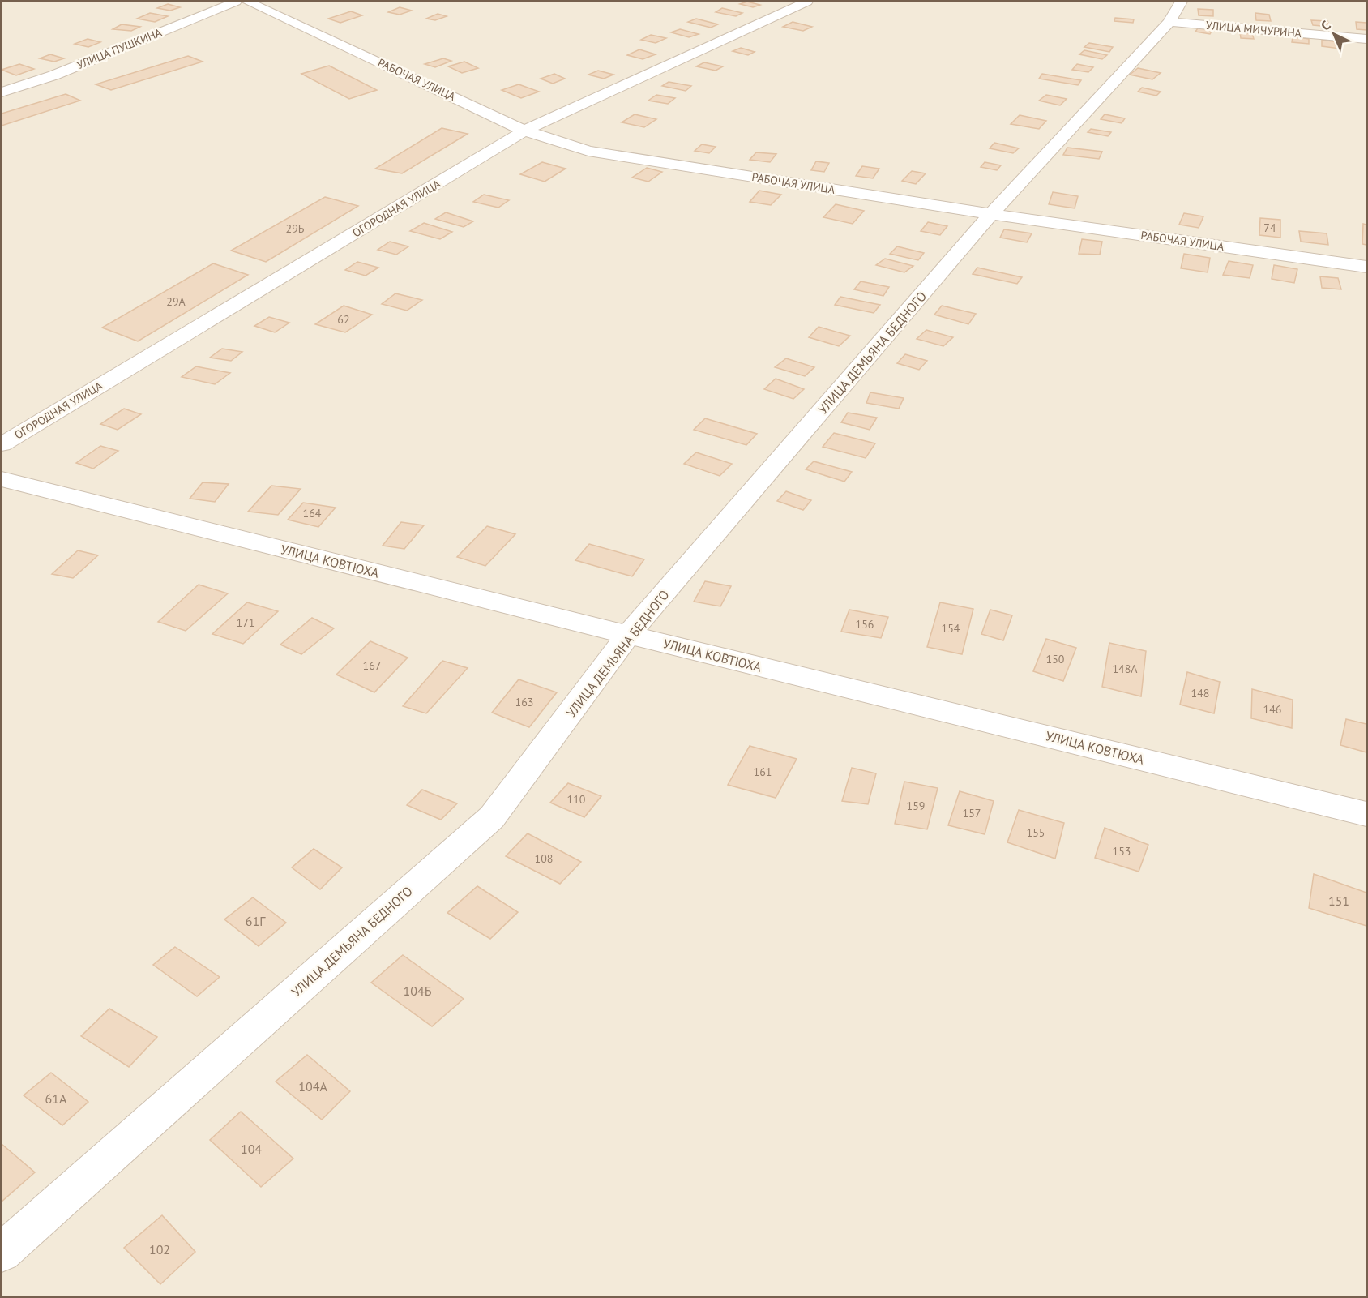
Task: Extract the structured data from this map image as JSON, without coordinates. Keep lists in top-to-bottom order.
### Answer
{
  "streets": {
    "street": [
      "УЛИЦА МИЧУРИНА",
      "УЛИЦА ПУШКИНА",
      "РАБОЧАЯ УЛИЦА",
      "ОГОРОДНАЯ УЛИЦА",
      "УЛИЦА ДЕМЬЯНА БЕДНОГО",
      "УЛИЦА КОВТЮХА"
    ]
  },
  "crossings": [
    ["УЛИЦА МИЧУРИНА", "УЛИЦА ДЕМЬЯНА БЕДНОГО"],
    ["РАБОЧАЯ УЛИЦА", "ОГОРОДНАЯ УЛИЦА"],
    ["РАБОЧАЯ УЛИЦА", "УЛИЦА ДЕМЬЯНА БЕДНОГО"],
    ["УЛИЦА ДЕМЬЯНА БЕДНОГО", "УЛИЦА КОВТЮХА"]
  ],
  "house_numbers": [
    "74",
    "29Б",
    "29А",
    "62",
    "164",
    "171",
    "156",
    "154",
    "150",
    "167",
    "148А",
    "148",
    "163",
    "146",
    "161",
    "110",
    "159",
    "157",
    "155",
    "153",
    "108",
    "151",
    "61Г",
    "104Б",
    "104А",
    "61А",
    "104",
    "102"
  ],
  "north": "top left"
}
